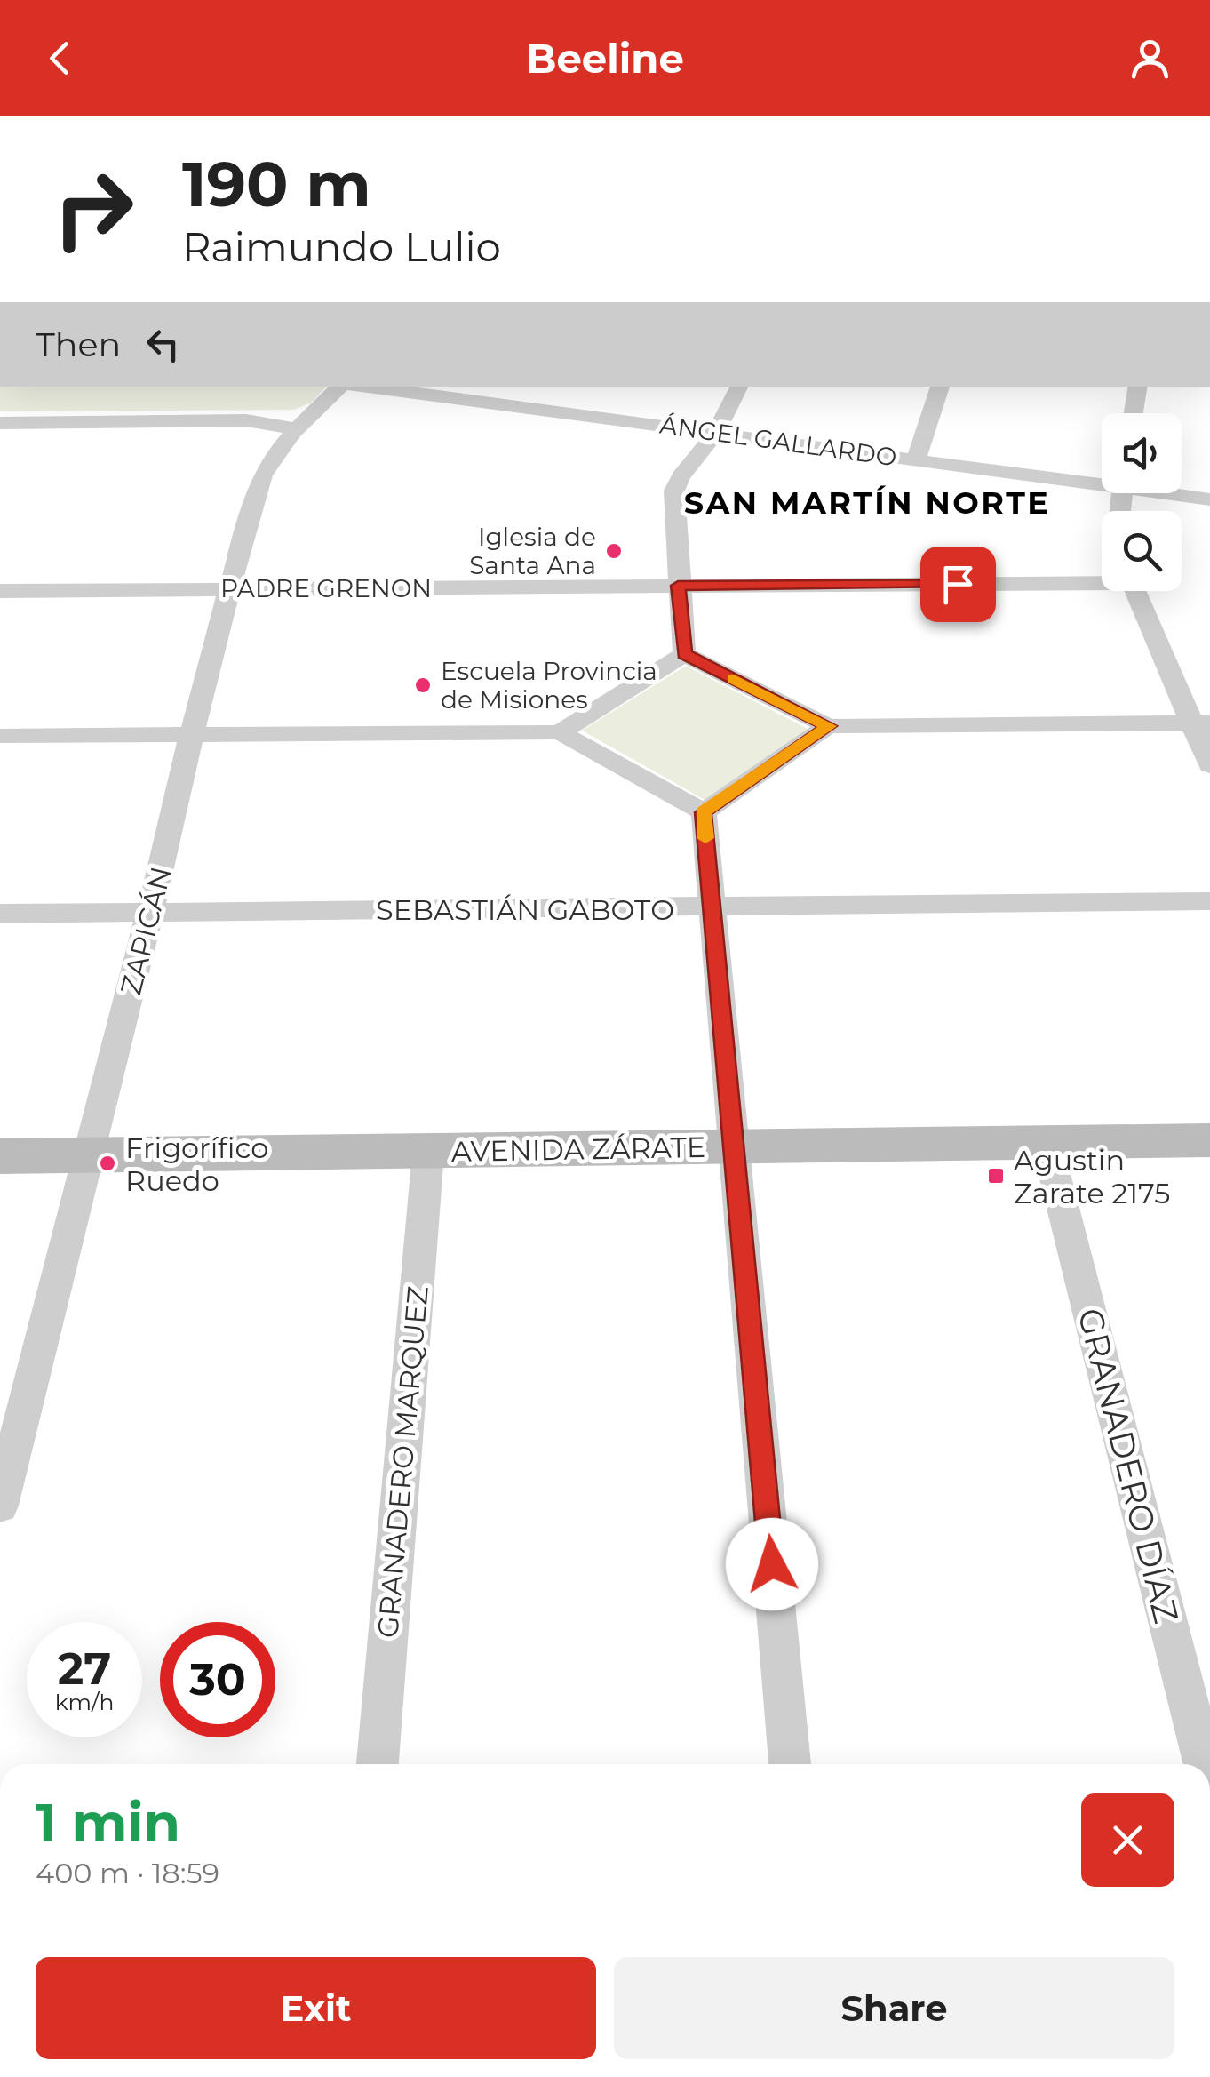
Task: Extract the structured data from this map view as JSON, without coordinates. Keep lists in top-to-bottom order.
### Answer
{
  "streets": {
    "street": [
      "ÁNGEL GALLARDO",
      "PADRE GRENON",
      "SEBASTIÁN GABOTO",
      "ZAPICÁN",
      "AVENIDA ZÁRATE",
      "GRANADERO MARQUEZ",
      "GRANADERO DÍAZ"
    ]
  },
  "crossings": [
    ["PADRE GRENON", "ZAPICÁN"],
    ["SEBASTIÁN GABOTO", "ZAPICÁN"],
    ["ZAPICÁN", "AVENIDA ZÁRATE"],
    ["AVENIDA ZÁRATE", "GRANADERO MARQUEZ"],
    ["AVENIDA ZÁRATE", "GRANADERO DÍAZ"]
  ],
  "districts": ["SAN MARTÍN NORTE"],
  "places": {
    "other": ["Iglesia de Santa Ana", "Escuela Provincia de Misiones", "Frigorífico Ruedo"],
    "transit": ["Agustin Zarate 2175"]
  },
  "page": {
    "header": "Beeline",
    "turn": ["190 m", "Raimundo Lulio"],
    "then": "Then",
    "speed": "27 km/h",
    "limit": "30",
    "heading": ["1 min", "400 m · 18:59"],
    "buttons": ["Exit", "Share"]
  }
}
